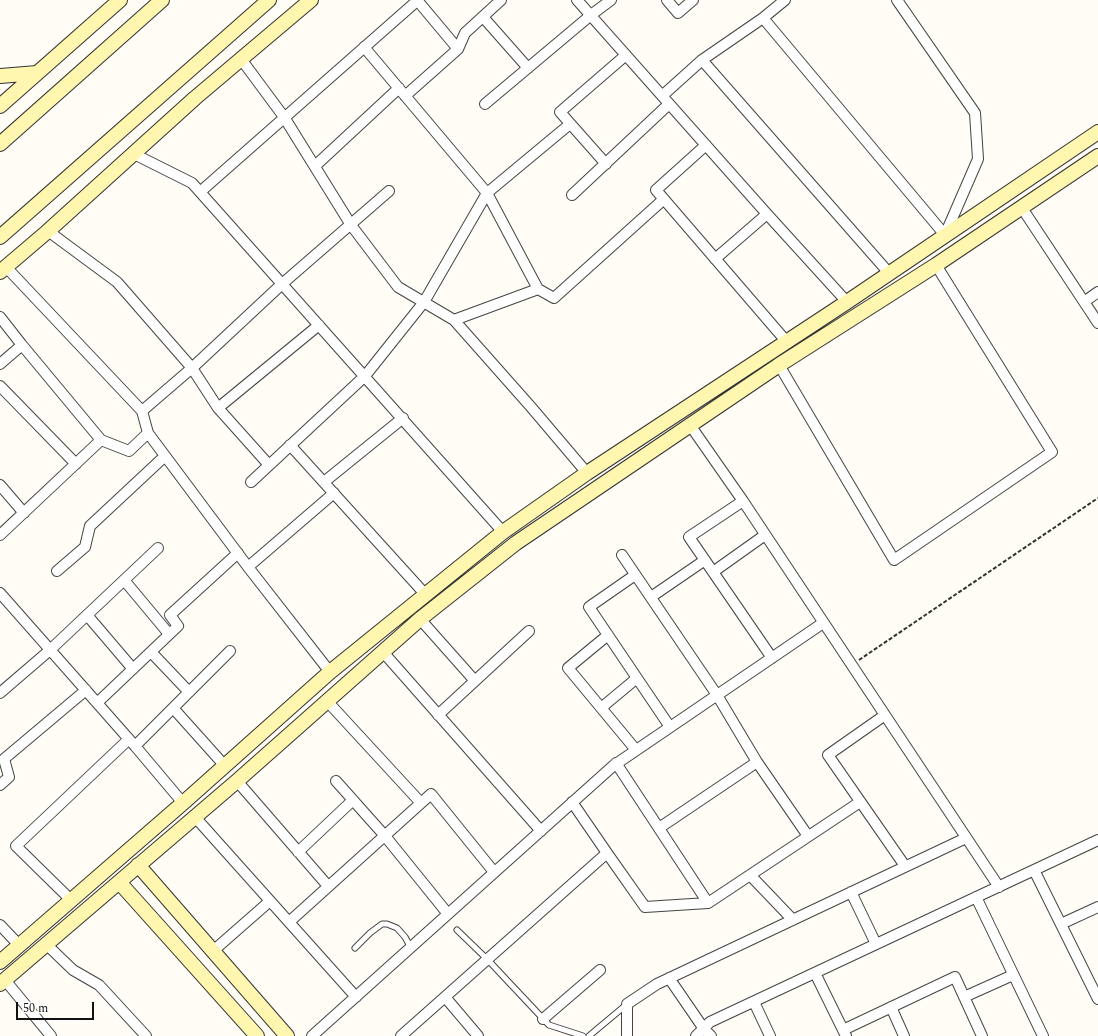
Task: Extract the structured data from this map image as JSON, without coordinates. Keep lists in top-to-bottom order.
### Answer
{
  "scale_bar": "50 m"
}
